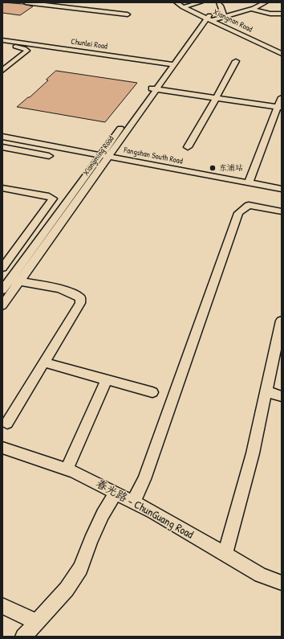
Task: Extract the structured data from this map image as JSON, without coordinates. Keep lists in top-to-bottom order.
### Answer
{
  "streets": {
    "street": [
      "Xiangnan Road",
      "Chunlei Road",
      "Xiangming Road",
      "Fangshan South Road",
      "春光路 - ChunGuang Road"
    ]
  },
  "crossings": [
    ["Xiangnan Road", "Xiangming Road"],
    ["Chunlei Road", "Xiangming Road"],
    ["Xiangming Road", "Fangshan South Road"]
  ],
  "places": ["东浦站"]
}
